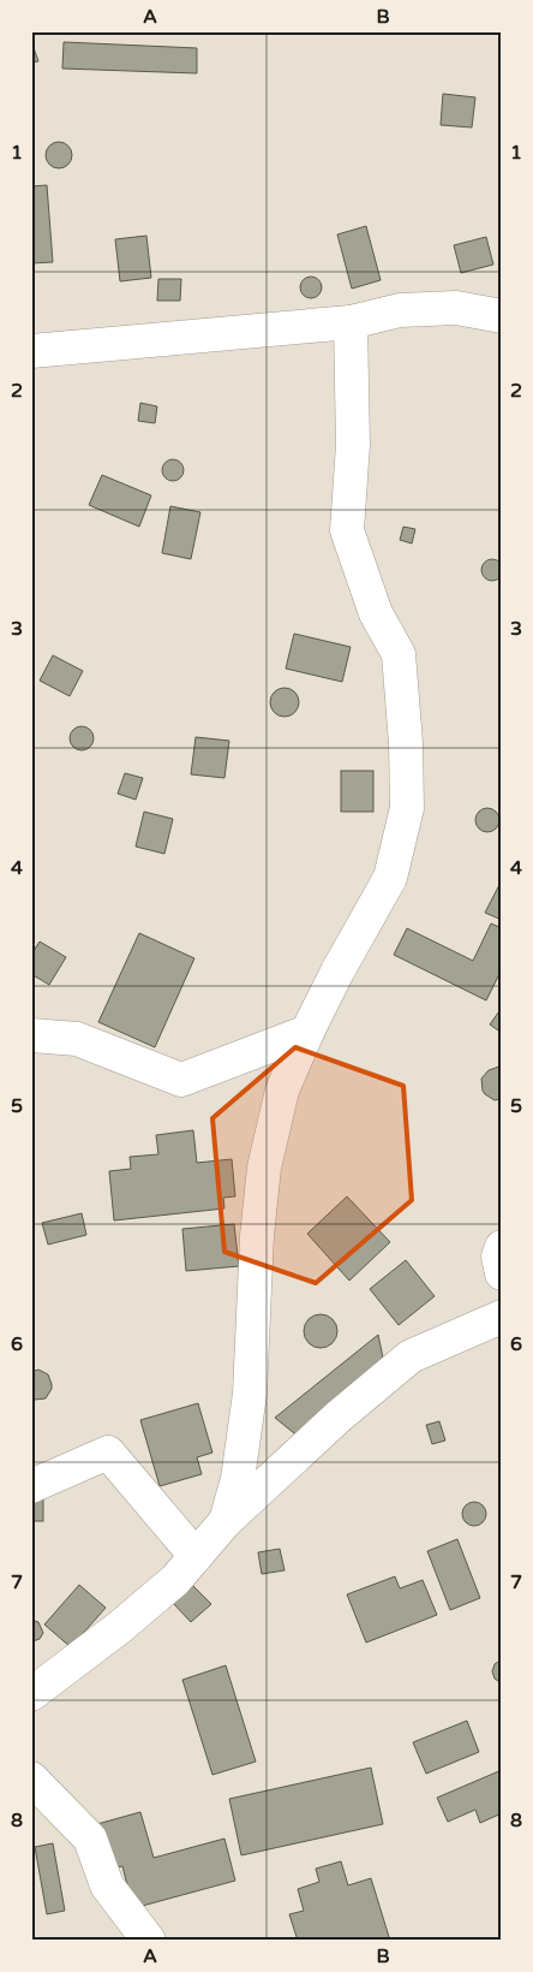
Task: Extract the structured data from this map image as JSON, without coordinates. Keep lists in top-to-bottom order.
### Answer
{
  "grid": {
    "columns": ["A", "B"],
    "rows": [
      "1",
      "2",
      "3",
      "4",
      "5",
      "6",
      "7",
      "8"
    ]
  }
}
